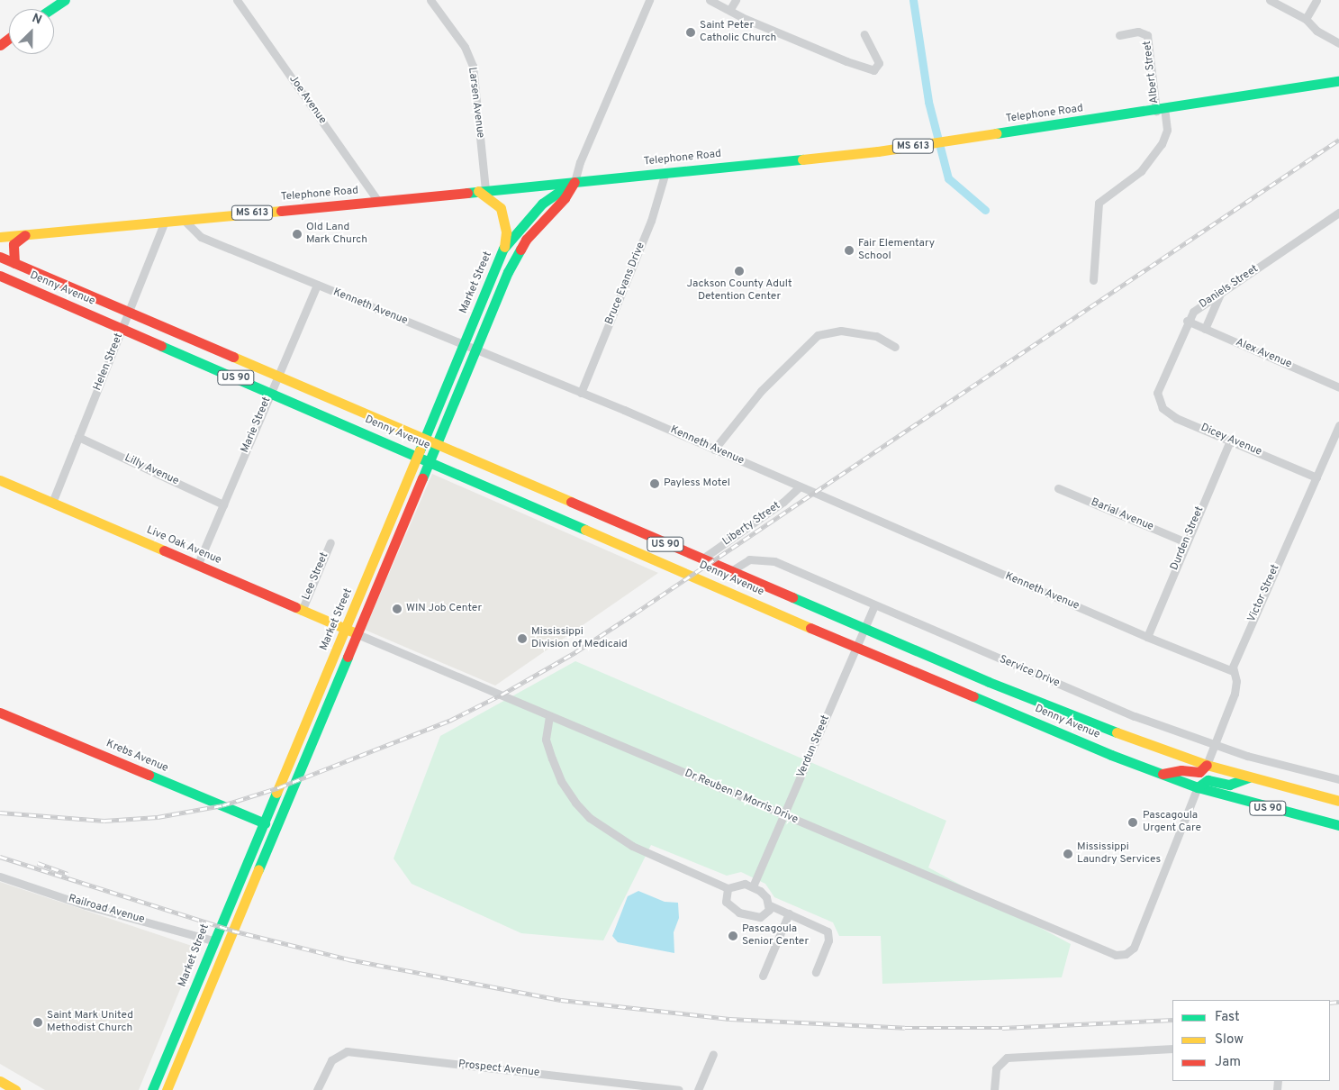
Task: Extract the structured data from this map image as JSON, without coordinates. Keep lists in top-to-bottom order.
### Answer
{
  "streets": {
    "main road": [
      "Telephone Road",
      "MS 613",
      "Market Street",
      "Denny Avenue",
      "US 90",
      "Live Oak Avenue",
      "Krebs Avenue"
    ],
    "street": [
      "Albert Street",
      "Joe Avenue",
      "Larsen Avenue",
      "Bruce Evans Drive",
      "Daniels Street",
      "Kenneth Avenue",
      "Alex Avenue",
      "Helen Street",
      "Marie Street",
      "Dicey Avenue",
      "Lilly Avenue",
      "Barial Avenue",
      "Liberty Street",
      "Durden Street",
      "Lee Street",
      "Victor Street",
      "Service Drive",
      "Verdun Street",
      "Dr Reuben P Morris Drive",
      "Railroad Avenue",
      "Prospect Avenue"
    ]
  },
  "crossings": [
    ["Albert Street", "Telephone Road"],
    ["Joe Avenue", "Telephone Road"],
    ["Larsen Avenue", "Telephone Road"],
    ["Telephone Road", "Market Street"],
    ["Telephone Road", "Bruce Evans Drive"],
    ["Telephone Road", "Kenneth Avenue"],
    ["Telephone Road", "Helen Street"],
    ["Market Street", "Denny Avenue"],
    ["Market Street", "Kenneth Avenue"],
    ["Market Street", "Live Oak Avenue"],
    ["Market Street", "Krebs Avenue"],
    ["Market Street", "Railroad Avenue"],
    ["Bruce Evans Drive", "Kenneth Avenue"],
    ["Daniels Street", "Alex Avenue"],
    ["Daniels Street", "Dicey Avenue"],
    ["Denny Avenue", "Helen Street"],
    ["Denny Avenue", "Marie Street"],
    ["Denny Avenue", "Liberty Street"],
    ["Denny Avenue", "Victor Street"],
    ["Denny Avenue", "Service Drive"],
    ["Denny Avenue", "Verdun Street"],
    ["Denny Avenue", "Dr Reuben P Morris Drive"],
    ["Kenneth Avenue", "Marie Street"],
    ["Kenneth Avenue", "Liberty Street"],
    ["Kenneth Avenue", "Durden Street"],
    ["Kenneth Avenue", "Victor Street"],
    ["Helen Street", "Lilly Avenue"],
    ["Helen Street", "Live Oak Avenue"],
    ["Marie Street", "Lilly Avenue"],
    ["Marie Street", "Live Oak Avenue"],
    ["Dicey Avenue", "Durden Street"],
    ["Dicey Avenue", "Victor Street"],
    ["Barial Avenue", "Durden Street"],
    ["Live Oak Avenue", "Lee Street"],
    ["Live Oak Avenue", "Dr Reuben P Morris Drive"],
    ["Victor Street", "Service Drive"],
    ["Service Drive", "Verdun Street"],
    ["Verdun Street", "Dr Reuben P Morris Drive"]
  ],
  "places": [
    "Saint Peter Catholic Church",
    "Old Land Mark Church",
    "Fair Elementary School",
    "Jackson County Adult Detention Center",
    "Payless Motel",
    "WIN Job Center",
    "Mississippi Division of Medicaid",
    "Pascagoula Urgent Care",
    "Mississippi Laundry Services",
    "Pascagoula Senior Center",
    "Saint Mark United Methodist Church"
  ],
  "legend": ["Fast", "Slow", "Jam"],
  "north": "top right"
}
